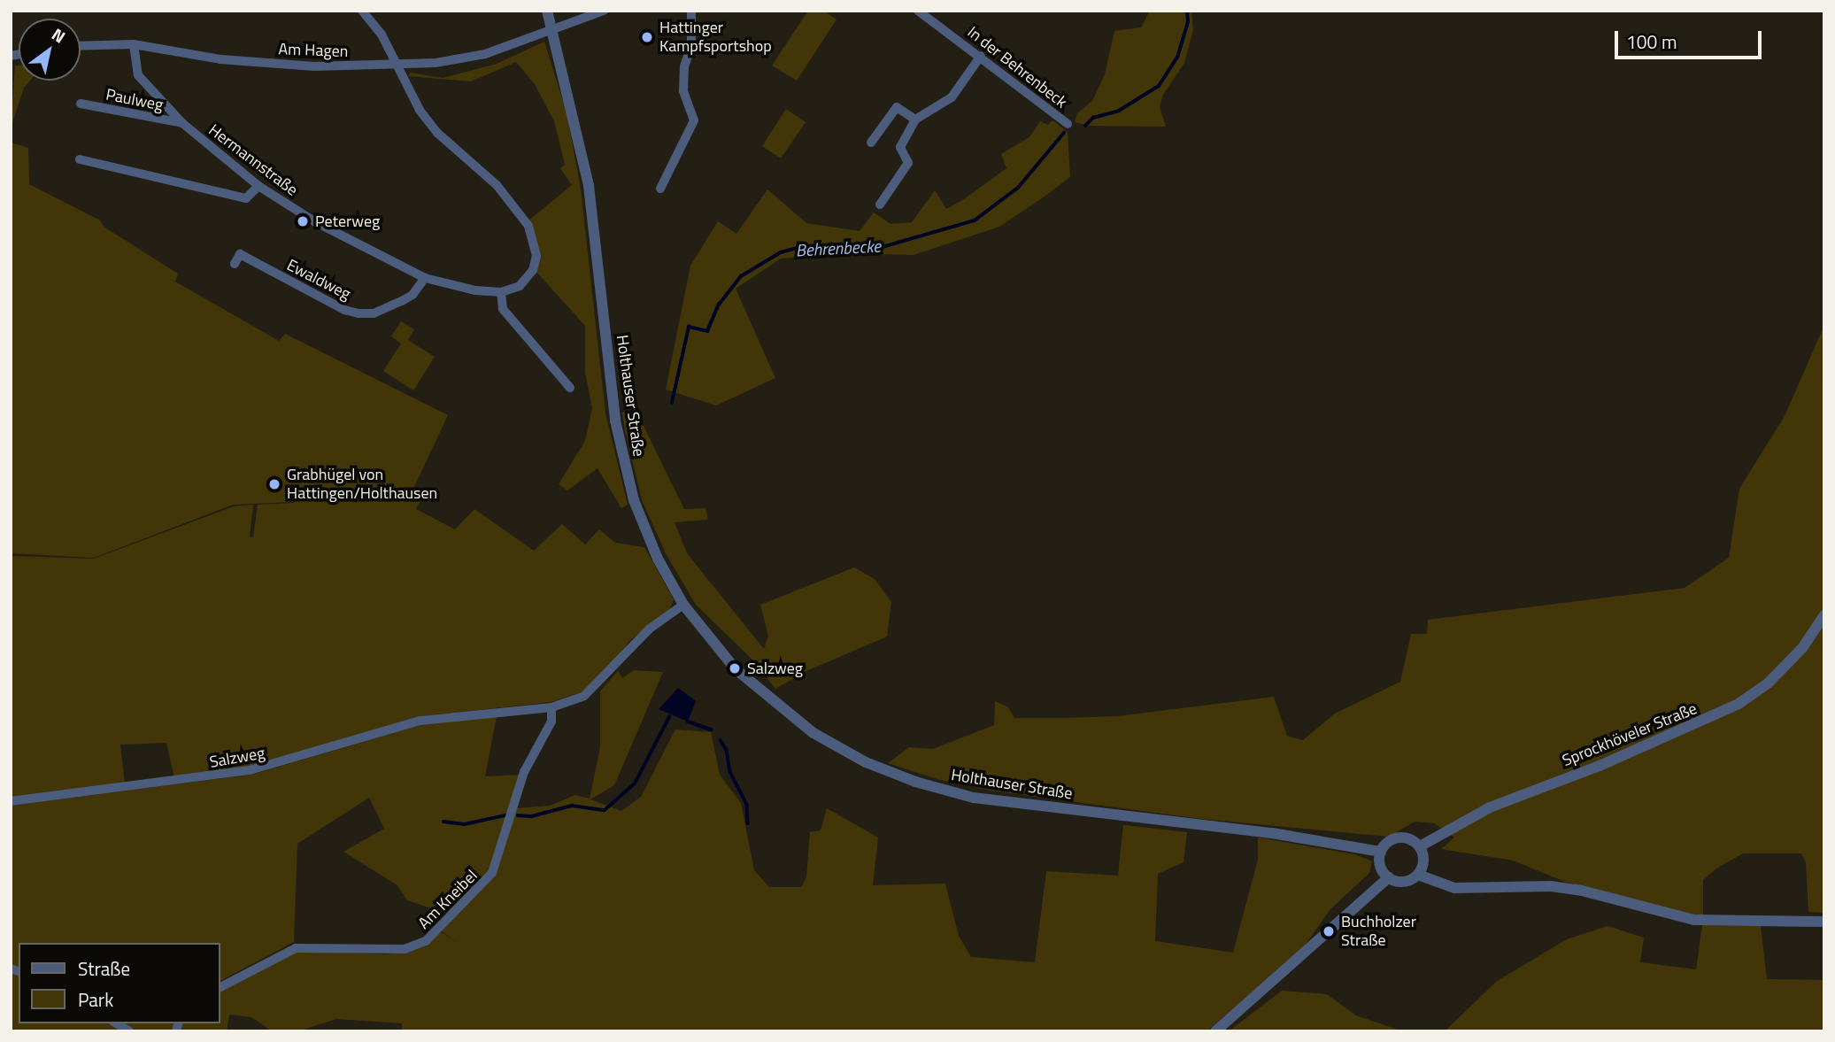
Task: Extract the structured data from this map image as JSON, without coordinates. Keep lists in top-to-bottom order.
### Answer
{
  "streets": {
    "street": [
      "Am Hagen",
      "In der Behrenbeck",
      "Paulweg",
      "Hermannstraße",
      "Ewaldweg",
      "Holthauser Straße",
      "Sprockhöveler Straße",
      "Salzweg",
      "Am Kneibel"
    ]
  },
  "crossings": [
    ["Am Hagen", "Hermannstraße"],
    ["Am Hagen", "Holthauser Straße"],
    ["Paulweg", "Hermannstraße"],
    ["Hermannstraße", "Ewaldweg"],
    ["Holthauser Straße", "Sprockhöveler Straße"],
    ["Holthauser Straße", "Salzweg"],
    ["Salzweg", "Am Kneibel"]
  ],
  "water": ["Behrenbecke"],
  "places": [
    "Hattinger Kampfsportshop",
    "Peterweg",
    "Grabhügel von Hattingen/Holthausen",
    "Salzweg",
    "Buchholzer Straße"
  ],
  "legend": ["Straße", "Park"],
  "scale_bar": "100 m",
  "north": "top right"
}
